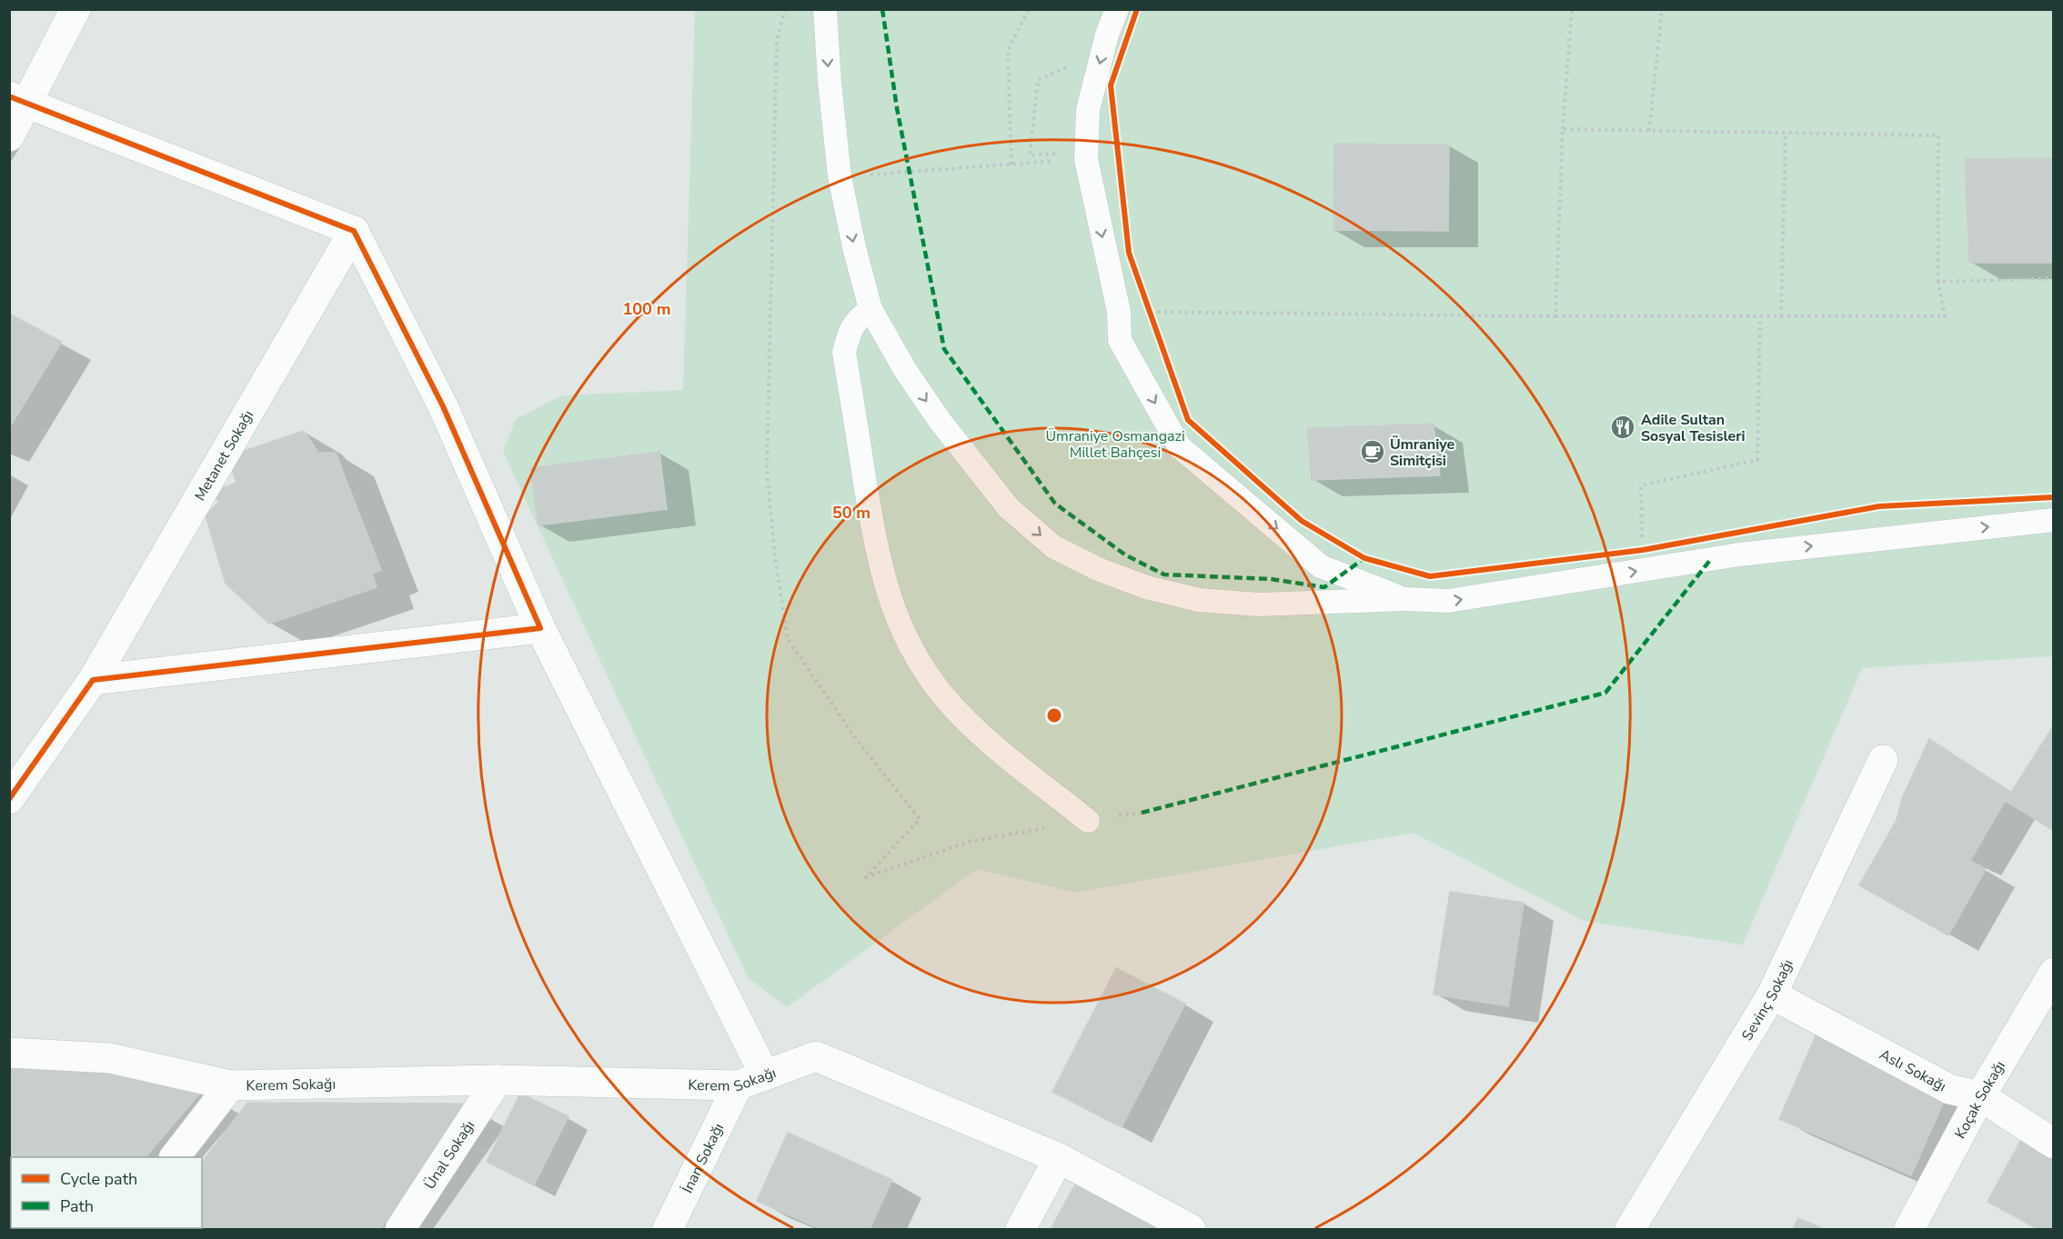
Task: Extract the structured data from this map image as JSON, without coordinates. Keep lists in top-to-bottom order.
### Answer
{
  "streets": {
    "street": [
      "Metanet Sokağı",
      "Sevinç Sokağı",
      "Aslı Sokağı",
      "Kerem Sokağı",
      "Koçak Sokağı",
      "Ünal Sokağı",
      "İnan Sokağı"
    ]
  },
  "crossings": [
    ["Sevinç Sokağı", "Aslı Sokağı"],
    ["Aslı Sokağı", "Koçak Sokağı"],
    ["Kerem Sokağı", "Ünal Sokağı"],
    ["Kerem Sokağı", "İnan Sokağı"]
  ],
  "parks": ["Ümraniye Osmangazi Millet Bahçesi"],
  "places": {
    "restaurant": ["Adile Sultan Sosyal Tesisleri"],
    "cafe": ["Ümraniye Simitçisi"]
  },
  "legend": ["Cycle path", "Path"],
  "rings": ["100 m", "50 m"]
}
